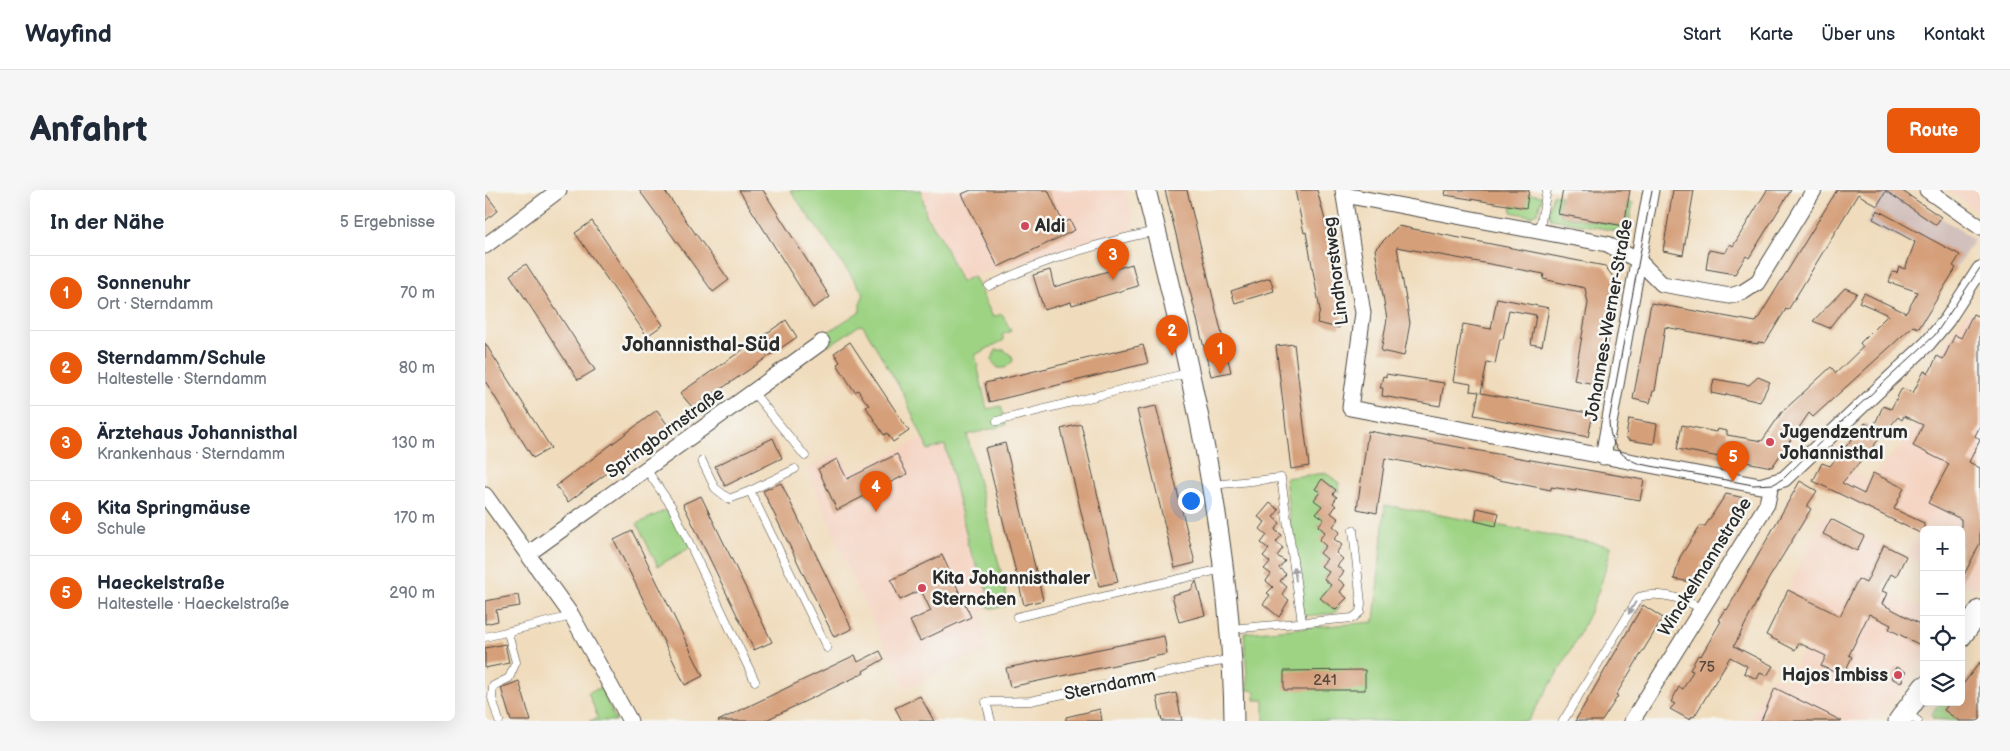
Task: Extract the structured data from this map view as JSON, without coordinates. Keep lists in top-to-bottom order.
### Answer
{
  "streets": {
    "street": [
      "Lindhorstweg",
      "Johannes-Werner-Straße",
      "Springbornstraße",
      "Winckelmannstraße"
    ],
    "lane": ["Sterndamm"]
  },
  "crossings": [
    ["Lindhorstweg", "Johannes-Werner-Straße"]
  ],
  "districts": ["Johannisthal-Süd"],
  "places": [
    "Aldi",
    "Jugendzentrum Johannisthal",
    "Kita Johannisthaler Sternchen",
    "Hajos Imbiss"
  ],
  "house_numbers": ["75", "241"],
  "page": {
    "header": "Wayfind",
    "nav": [
      "Start",
      "Karte",
      "Über uns",
      "Kontakt"
    ],
    "buttons": "Route",
    "title": "Anfahrt",
    "heading": ["In der Nähe", "5 Ergebnisse"],
    "pins": [
      "3",
      "2",
      "1",
      "5",
      "4"
    ],
    "list": [
      {
        "mark": "1",
        "name": "Sonnenuhr",
        "note": "Ort · Sterndamm",
        "value": "70 m"
      },
      {
        "mark": "2",
        "name": "Sterndamm/Schule",
        "note": "Haltestelle · Sterndamm",
        "value": "80 m"
      },
      {
        "mark": "3",
        "name": "Ärztehaus Johannisthal",
        "note": "Krankenhaus · Sterndamm",
        "value": "130 m"
      },
      {
        "mark": "4",
        "name": "Kita Springmäuse",
        "note": "Schule",
        "value": "170 m"
      },
      {
        "mark": "5",
        "name": "Haeckelstraße",
        "note": "Haltestelle · Haeckelstraße",
        "value": "290 m"
      }
    ],
    "map_buttons": ["+", "−"]
  }
}
